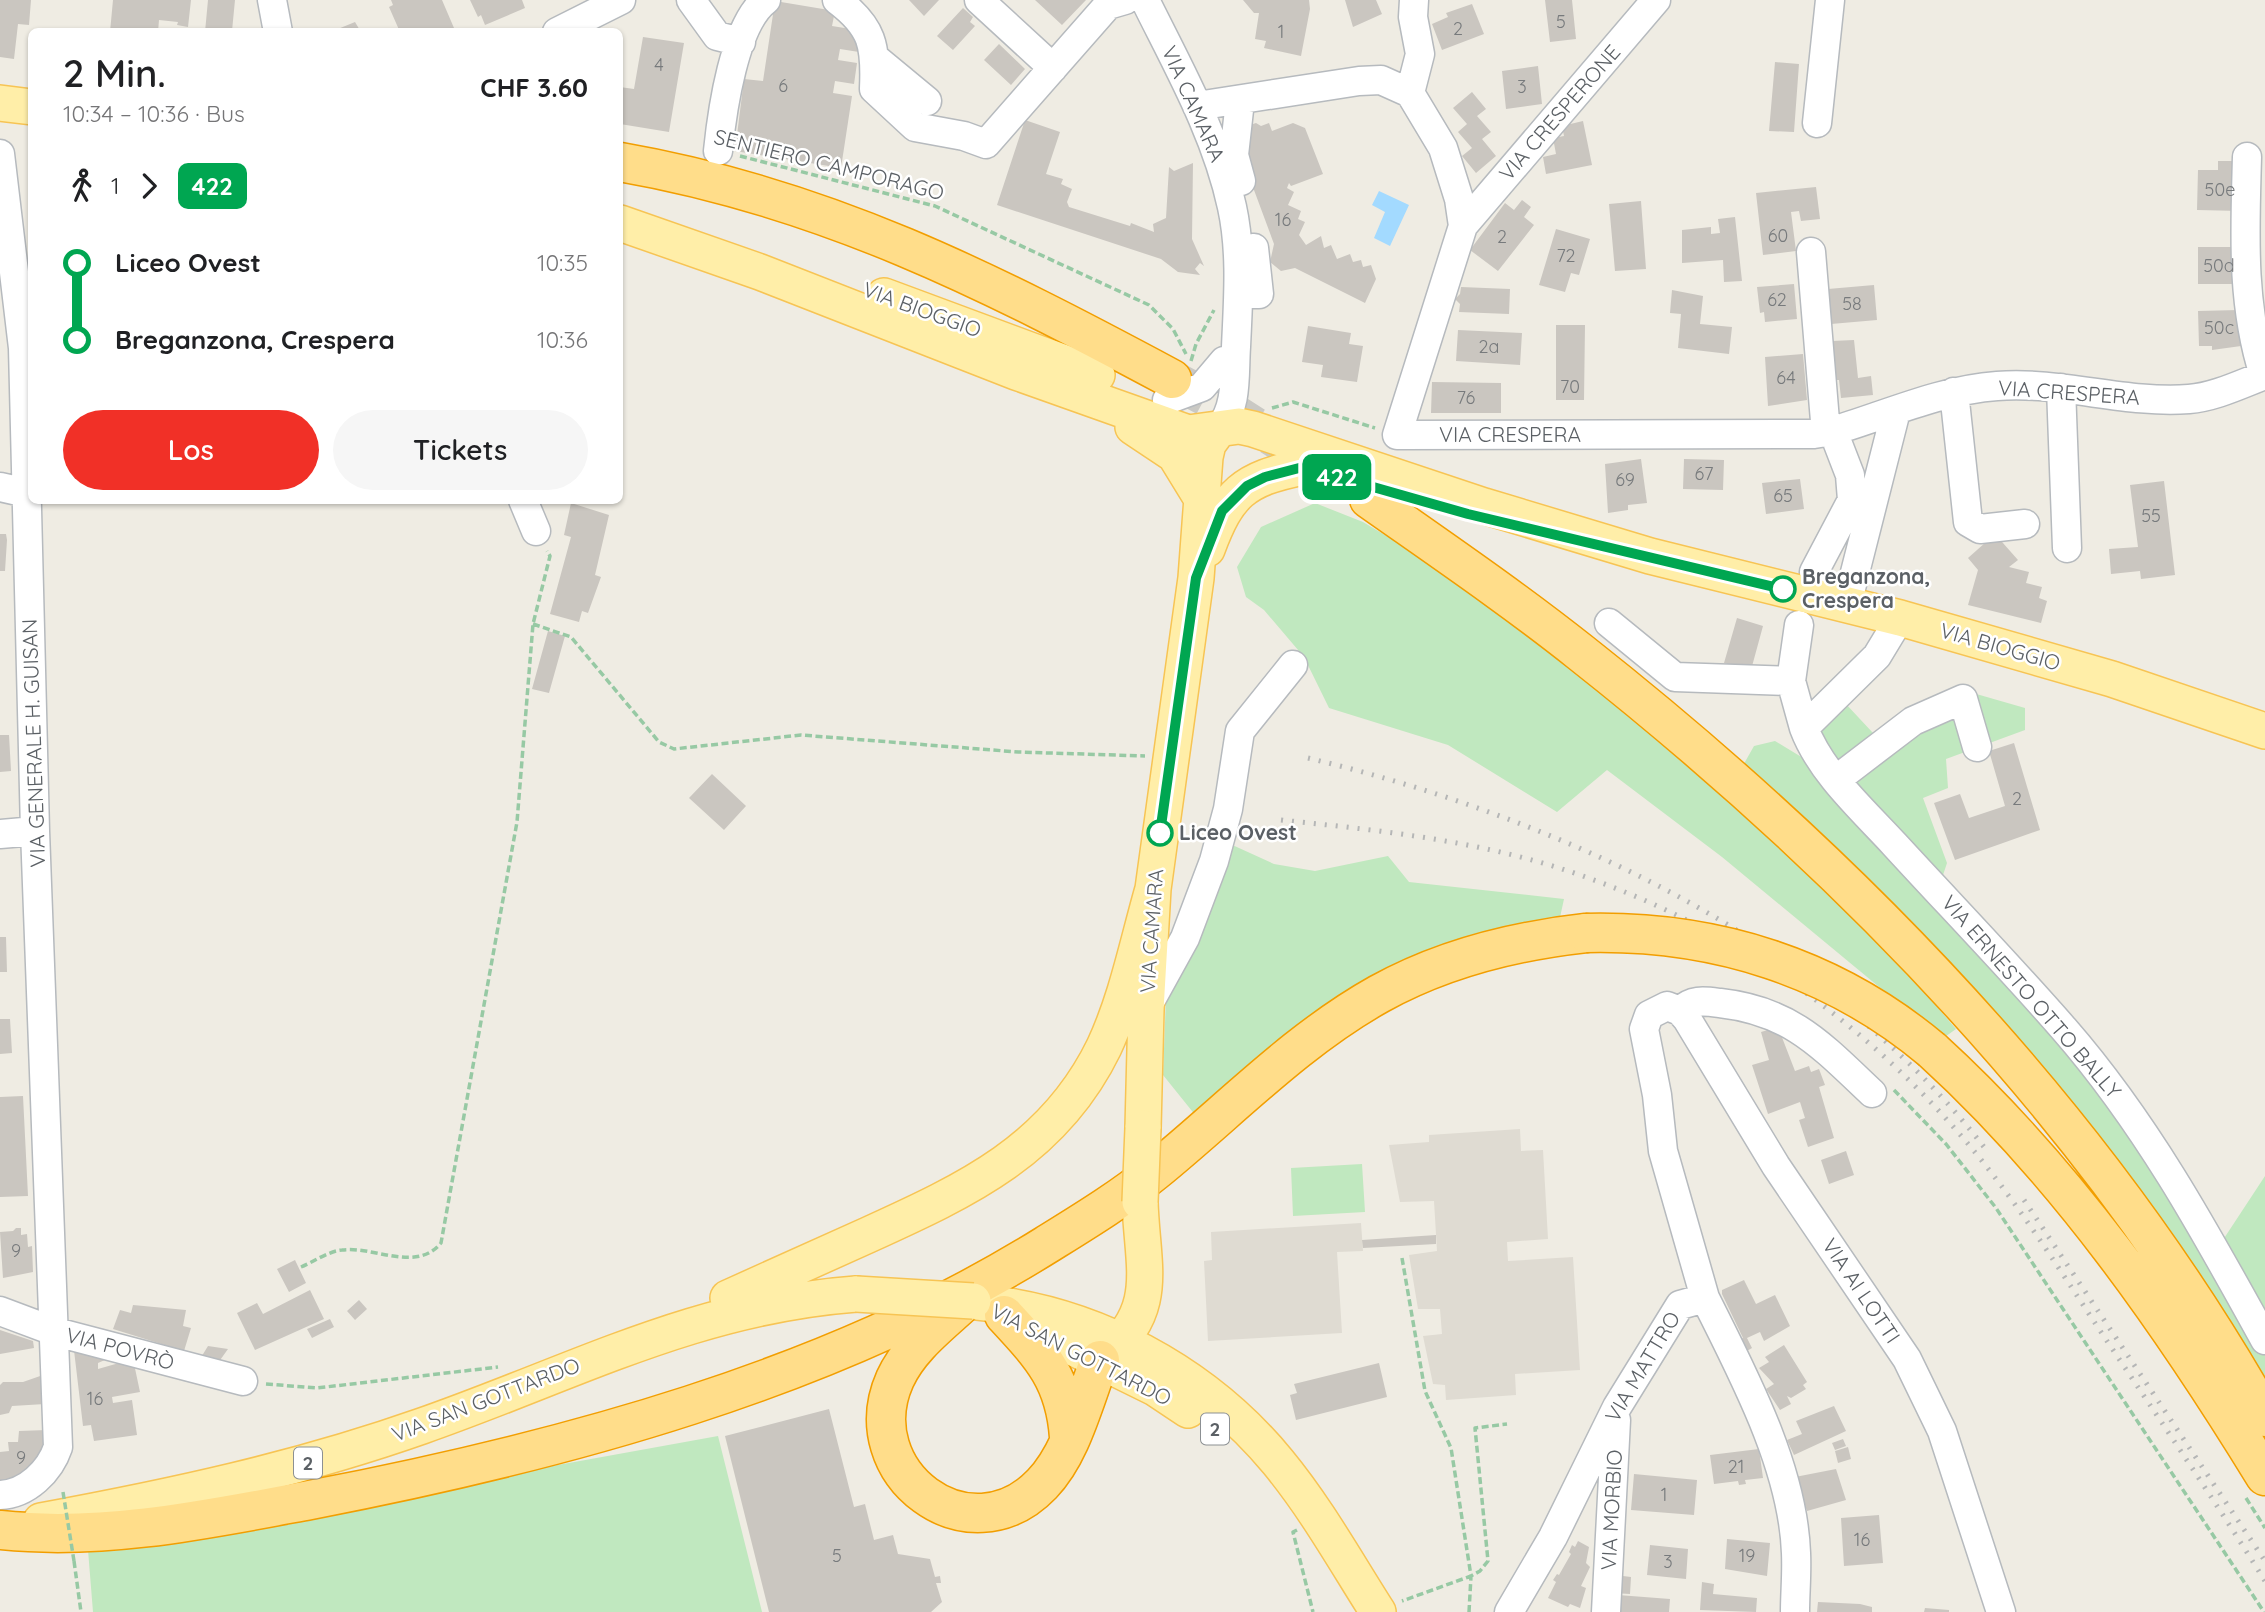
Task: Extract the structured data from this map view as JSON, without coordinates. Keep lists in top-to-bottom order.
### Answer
{
  "streets": {
    "main road": [
      "VIA CAMARA",
      "VIA BIOGGIO",
      "VIA SAN GOTTARDO",
      "2"
    ],
    "street": [
      "VIA CRESPERONE",
      "VIA CRESPERA",
      "VIA GENERALE H. GUISAN",
      "VIA ERNESTO OTTO BALLY",
      "VIA AI LOTTI",
      "VIA POVRÒ",
      "VIA MATTRO",
      "VIA MORBIO"
    ],
    "path": ["SENTIERO CAMPORAGO"]
  },
  "crossings": [
    ["VIA CAMARA", "VIA BIOGGIO"],
    ["VIA CAMARA", "VIA SAN GOTTARDO"],
    ["VIA CRESPERONE", "VIA CRESPERA"],
    ["SENTIERO CAMPORAGO", "VIA BIOGGIO"],
    ["VIA GENERALE H. GUISAN", "VIA POVRÒ"],
    ["VIA AI LOTTI", "VIA MATTRO"],
    ["VIA MATTRO", "VIA MORBIO"]
  ],
  "places": ["Breganzona, Crespera", "Liceo Ovest"],
  "lines": ["bus line 422"],
  "house_numbers": [
    "5",
    "2",
    "1",
    "4",
    "6",
    "3",
    "50e",
    "16",
    "60",
    "2",
    "72",
    "50d",
    "62",
    "58",
    "50c",
    "2a",
    "64",
    "70",
    "76",
    "67",
    "69",
    "65",
    "55",
    "2",
    "9",
    "16",
    "9",
    "21",
    "1",
    "16",
    "5",
    "19",
    "3"
  ],
  "page": {
    "on_map": "422",
    "heading": ["2 Min.", "10:34 – 10:36 · Bus", "CHF 3.60"],
    "legs": ["1", "422"],
    "list": [
      {
        "name": "Liceo Ovest",
        "value": "10:35"
      },
      {
        "name": "Breganzona, Crespera",
        "value": "10:36"
      }
    ],
    "buttons": ["Los", "Tickets"]
  }
}
